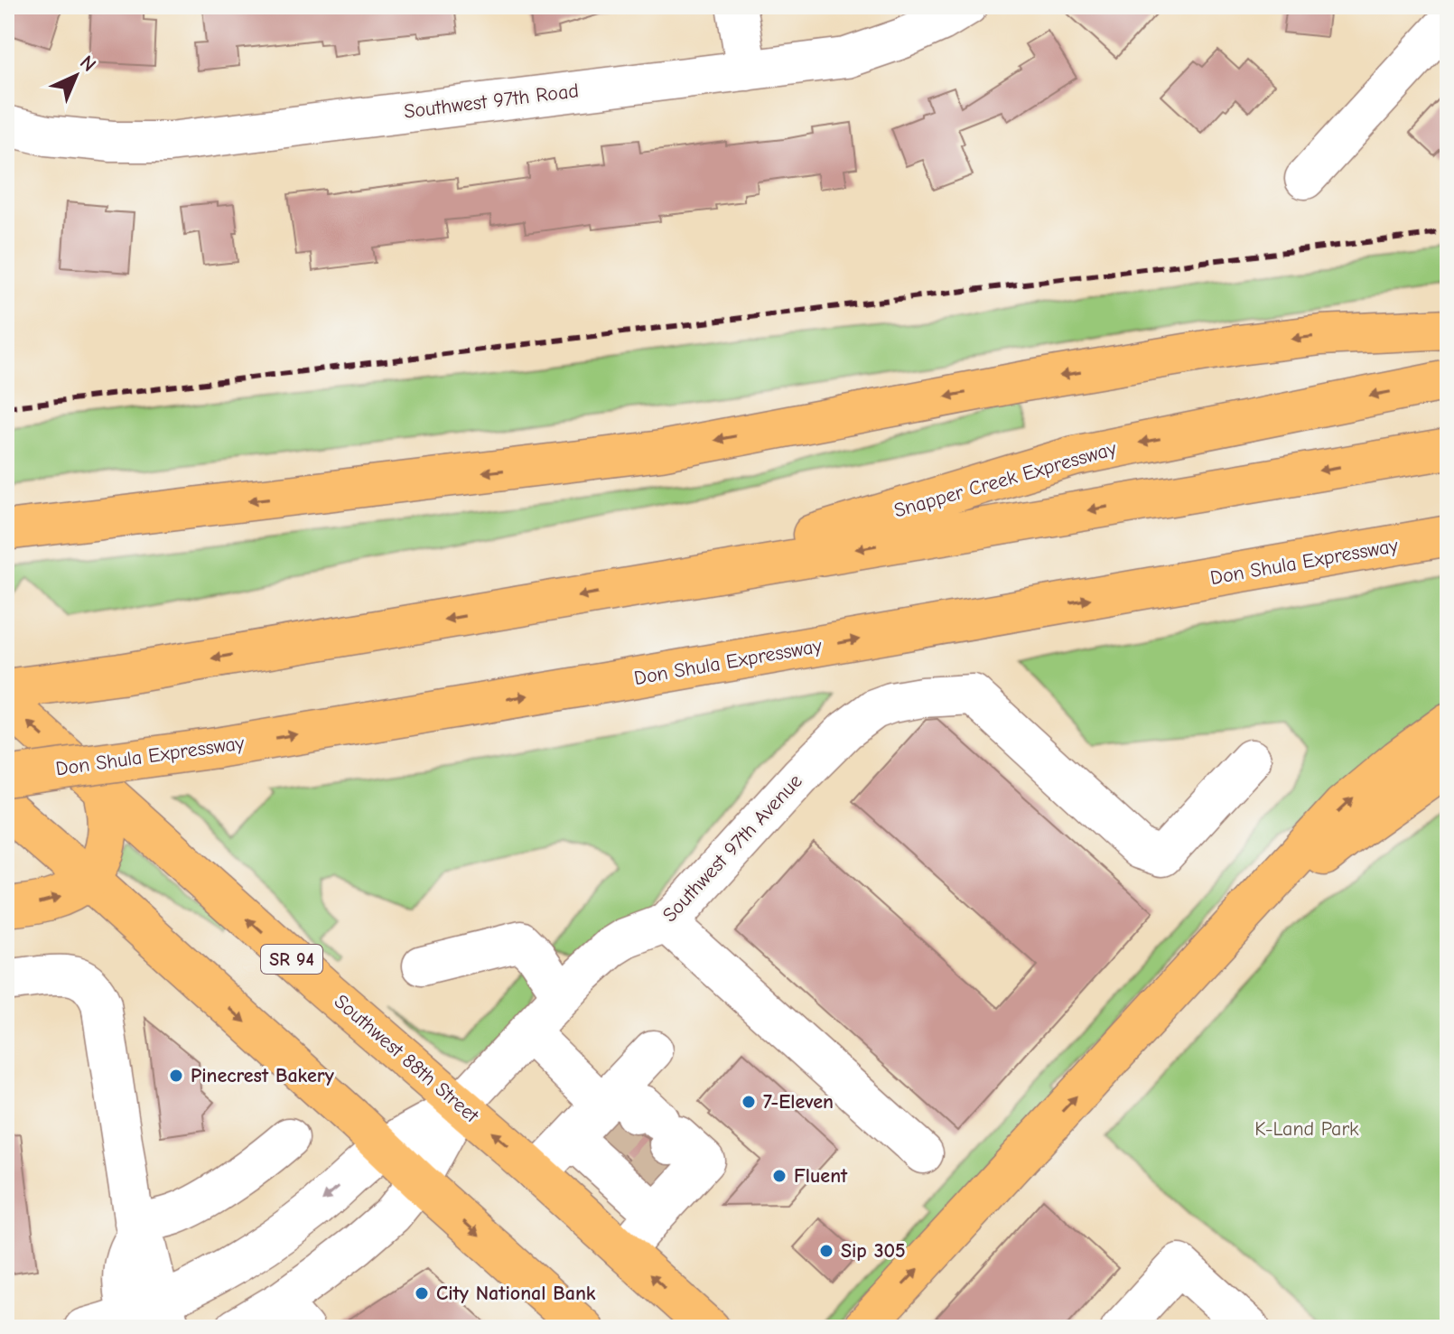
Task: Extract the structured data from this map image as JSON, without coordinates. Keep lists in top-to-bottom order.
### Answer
{
  "streets": {
    "main road": [
      "Snapper Creek Expressway",
      "Don Shula Expressway",
      "SR 94",
      "Southwest 88th Street"
    ],
    "street": ["Southwest 97th Road", "Southwest 97th Avenue"]
  },
  "crossings": [
    ["Southwest 97th Avenue", "Southwest 88th Street"]
  ],
  "parks": ["K-Land Park"],
  "places": [
    "Pinecrest Bakery",
    "7-Eleven",
    "Fluent",
    "Sip 305",
    "City National Bank"
  ],
  "north": "top right"
}
